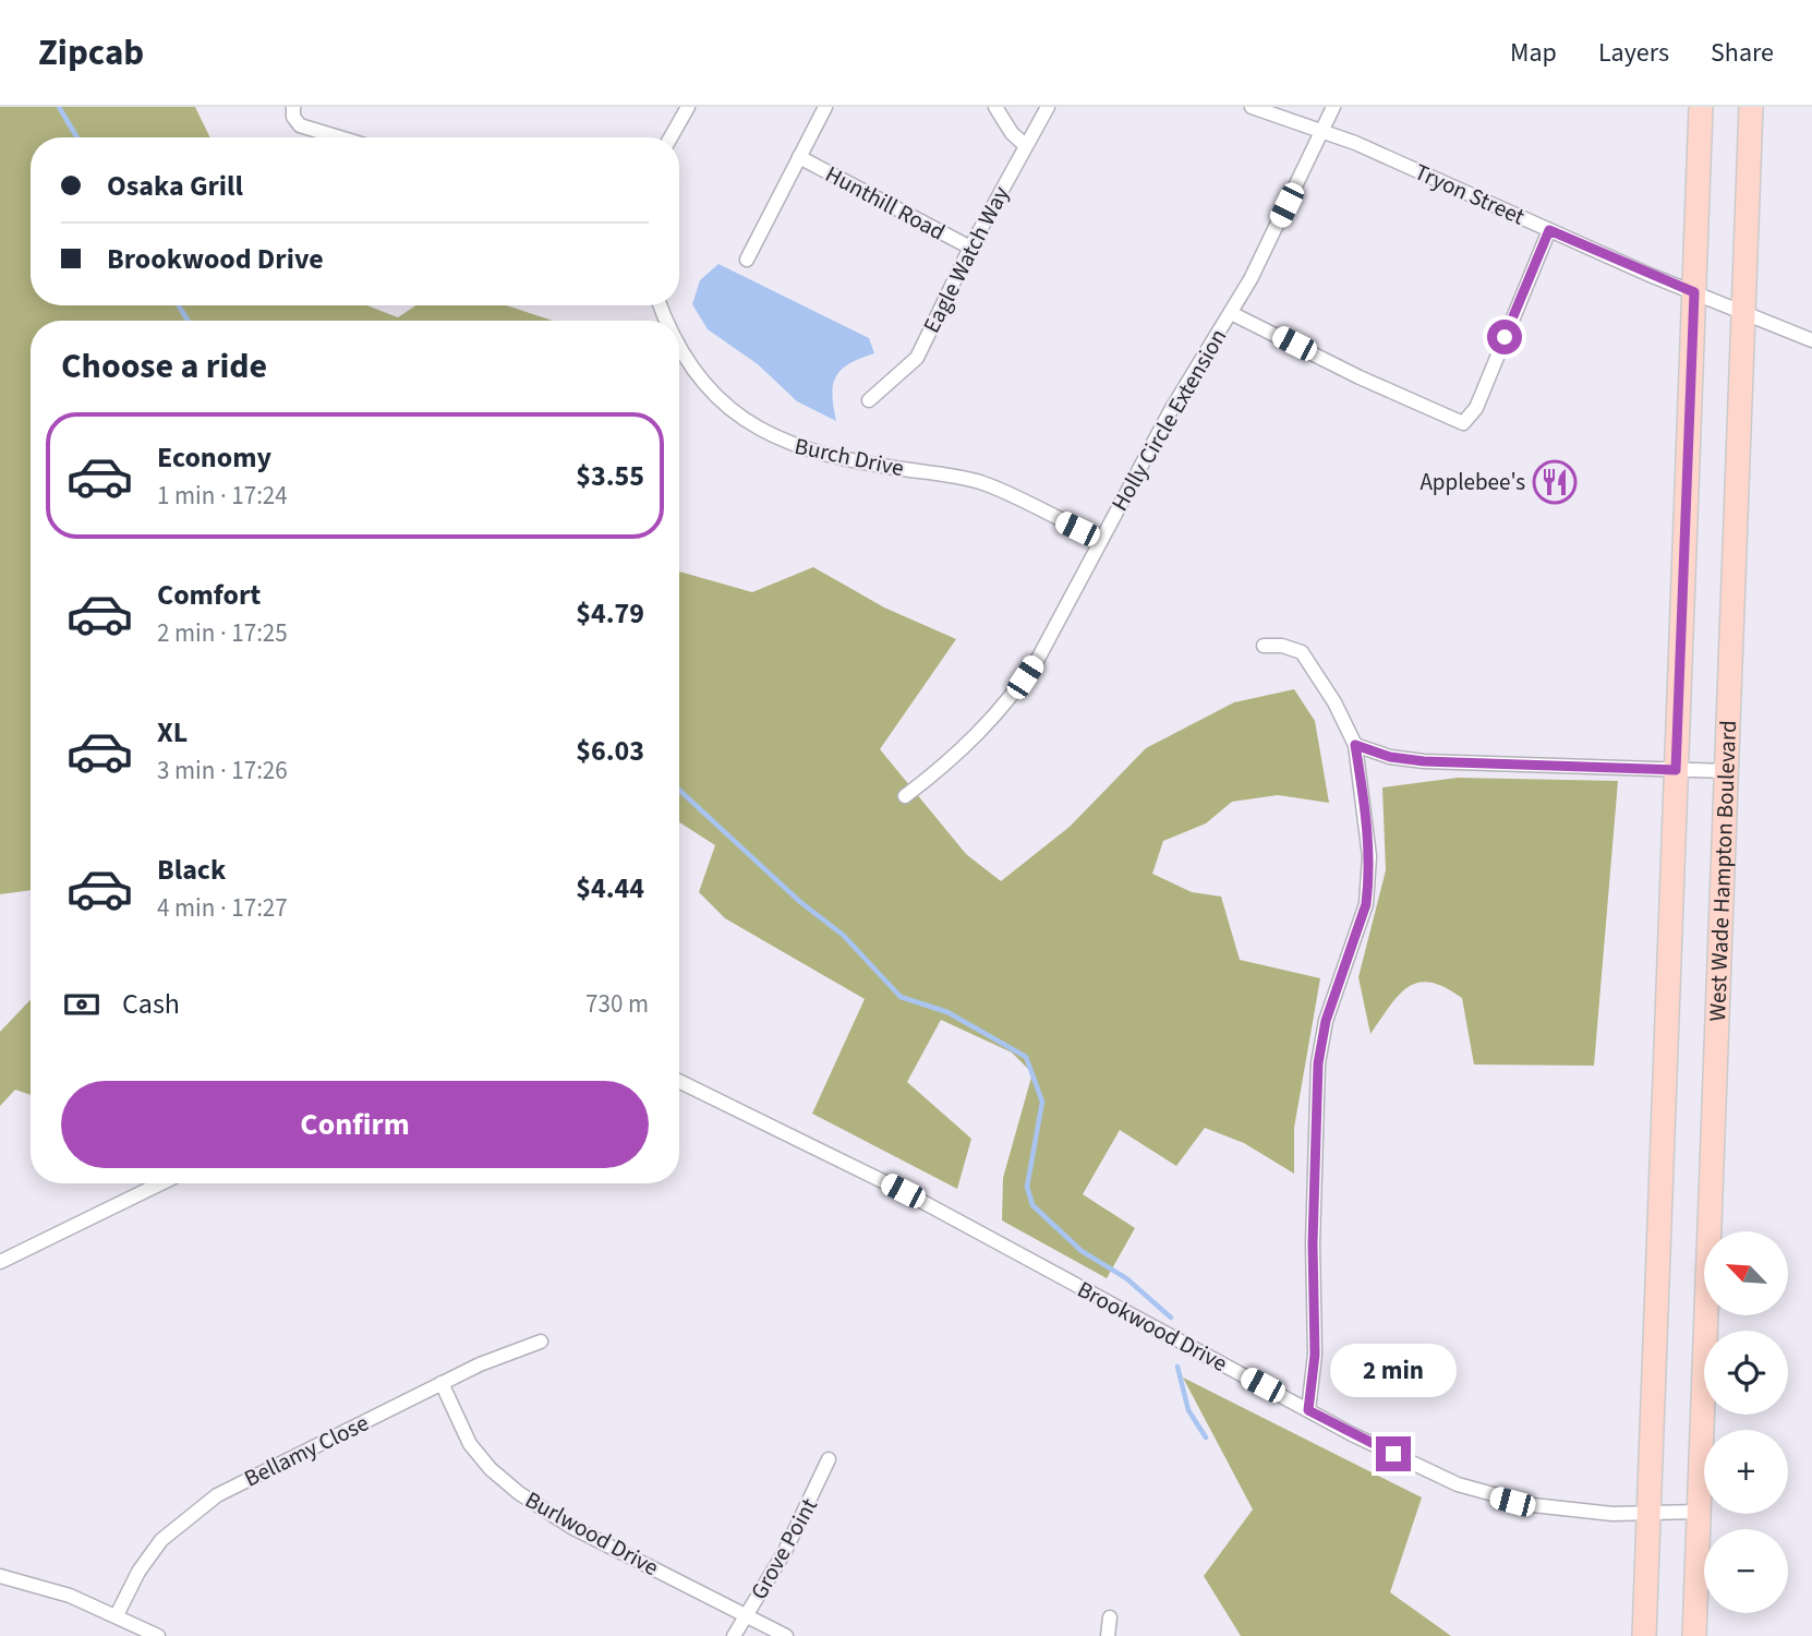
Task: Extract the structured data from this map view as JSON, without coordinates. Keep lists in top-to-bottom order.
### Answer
{
  "streets": {
    "main road": ["West Wade Hampton Boulevard"],
    "street": [
      "Tryon Street",
      "Hunthill Road",
      "Eagle Watch Way",
      "Holly Circle Extension",
      "Burch Drive",
      "Brookwood Drive",
      "Bellamy Close",
      "Burlwood Drive",
      "Grove Point"
    ]
  },
  "crossings": [
    ["Tryon Street", "Holly Circle Extension"],
    ["Tryon Street", "West Wade Hampton Boulevard"],
    ["Hunthill Road", "Eagle Watch Way"],
    ["Holly Circle Extension", "Burch Drive"],
    ["West Wade Hampton Boulevard", "Brookwood Drive"],
    ["Bellamy Close", "Burlwood Drive"],
    ["Burlwood Drive", "Grove Point"]
  ],
  "places": {
    "restaurant": ["Applebee's"]
  },
  "north": "top left",
  "page": {
    "header": "Zipcab",
    "nav": ["Map", "Layers", "Share"],
    "banner": ["Osaka Grill", "Brookwood Drive"],
    "heading": "Choose a ride",
    "list": [
      {
        "name": "Economy",
        "note": "1 min · 17:24",
        "value": "$3.55"
      },
      {
        "name": "Comfort",
        "note": "2 min · 17:25",
        "value": "$4.79"
      },
      {
        "name": "XL",
        "note": "3 min · 17:26",
        "value": "$6.03"
      },
      {
        "name": "Black",
        "note": "4 min · 17:27",
        "value": "$4.44"
      }
    ],
    "pay": ["Cash", "730 m"],
    "buttons": "Confirm",
    "map_buttons": ["+", "−"],
    "bubble": "2 min"
  }
}
